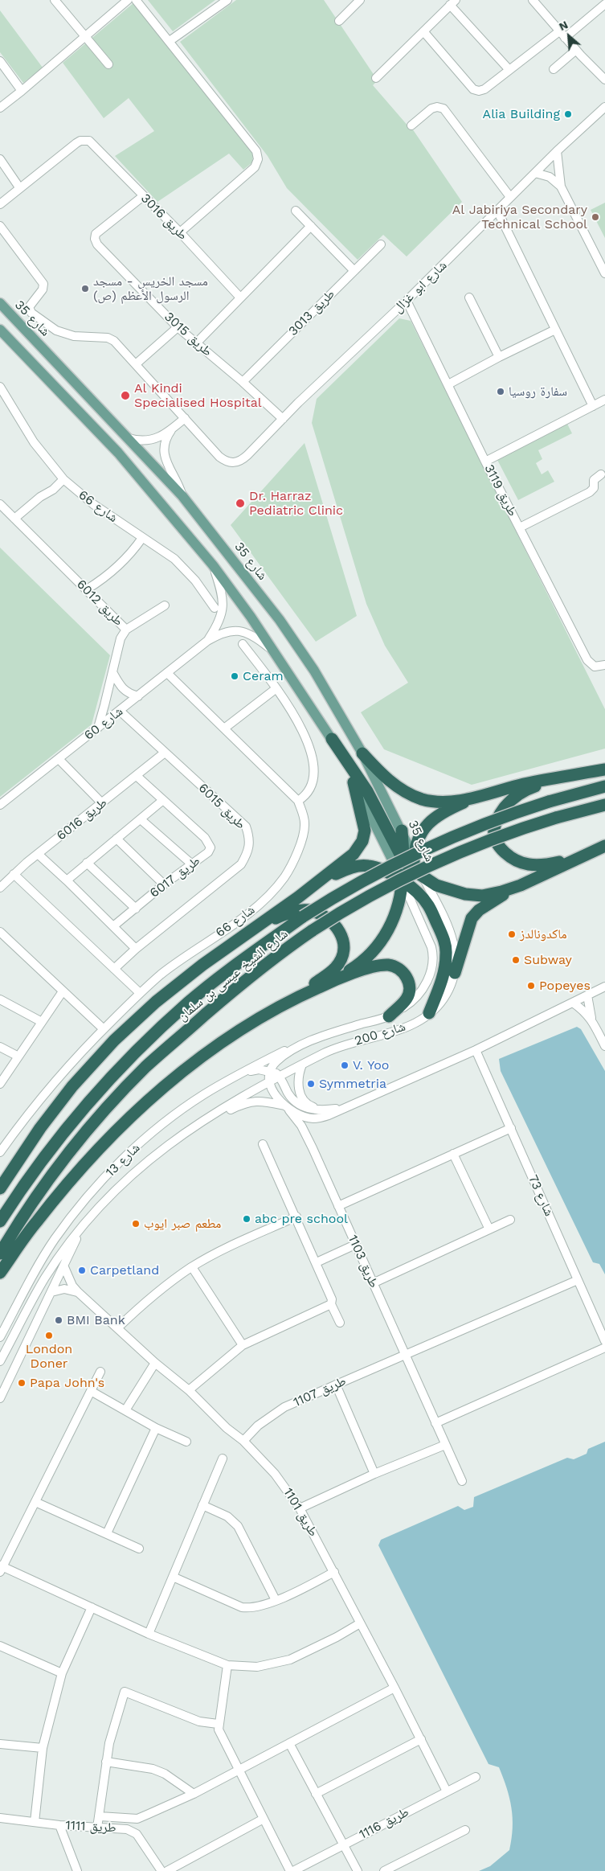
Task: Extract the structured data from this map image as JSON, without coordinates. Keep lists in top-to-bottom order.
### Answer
{
  "streets": {
    "highway": ["شارع الشيخ عيسى بن سلمان"],
    "main road": ["شارع 35"],
    "street": [
      "طريق 3016",
      "شارع ابو غزال",
      "طريق 3013",
      "طريق 3015",
      "طريق 3119",
      "شارع 66",
      "طريق 6012",
      "شارع 60",
      "طريق 6015",
      "طريق 6016",
      "طريق 6017",
      "شارع 200",
      "شارع 13",
      "شارع 73",
      "طريق 1103",
      "طريق 1107",
      "طريق 1101",
      "طريق 1116",
      "طريق 1111"
    ]
  },
  "crossings": [
    ["طريق 3016", "طريق 3015"],
    ["شارع ابو غزال", "طريق 3015"],
    ["شارع ابو غزال", "طريق 3119"],
    ["طريق 3013", "طريق 3015"],
    ["طريق 6012", "شارع 60"],
    ["شارع 60", "طريق 6015"],
    ["طريق 6015", "طريق 6016"],
    ["طريق 6016", "طريق 6017"],
    ["شارع 200", "شارع 13"],
    ["طريق 1103", "طريق 1107"],
    ["طريق 1107", "طريق 1101"],
    ["طريق 1101", "طريق 1116"]
  ],
  "places": [
    "Alia Building",
    "Al Jabiriya Secondary Technical School",
    "مسجد الخريس - مسجد الرسول الأعظم (ص)",
    "سفارة روسيا",
    "Al Kindi Specialised Hospital",
    "Dr. Harraz Pediatric Clinic",
    "Ceram",
    "ماكدونالدز",
    "Subway",
    "Popeyes",
    "V. Yoo",
    "Symmetria",
    "abc pre school",
    "مطعم صبر ايوب",
    "Carpetland",
    "BMI Bank",
    "London Doner",
    "Papa John's"
  ],
  "north": "top left"
}
